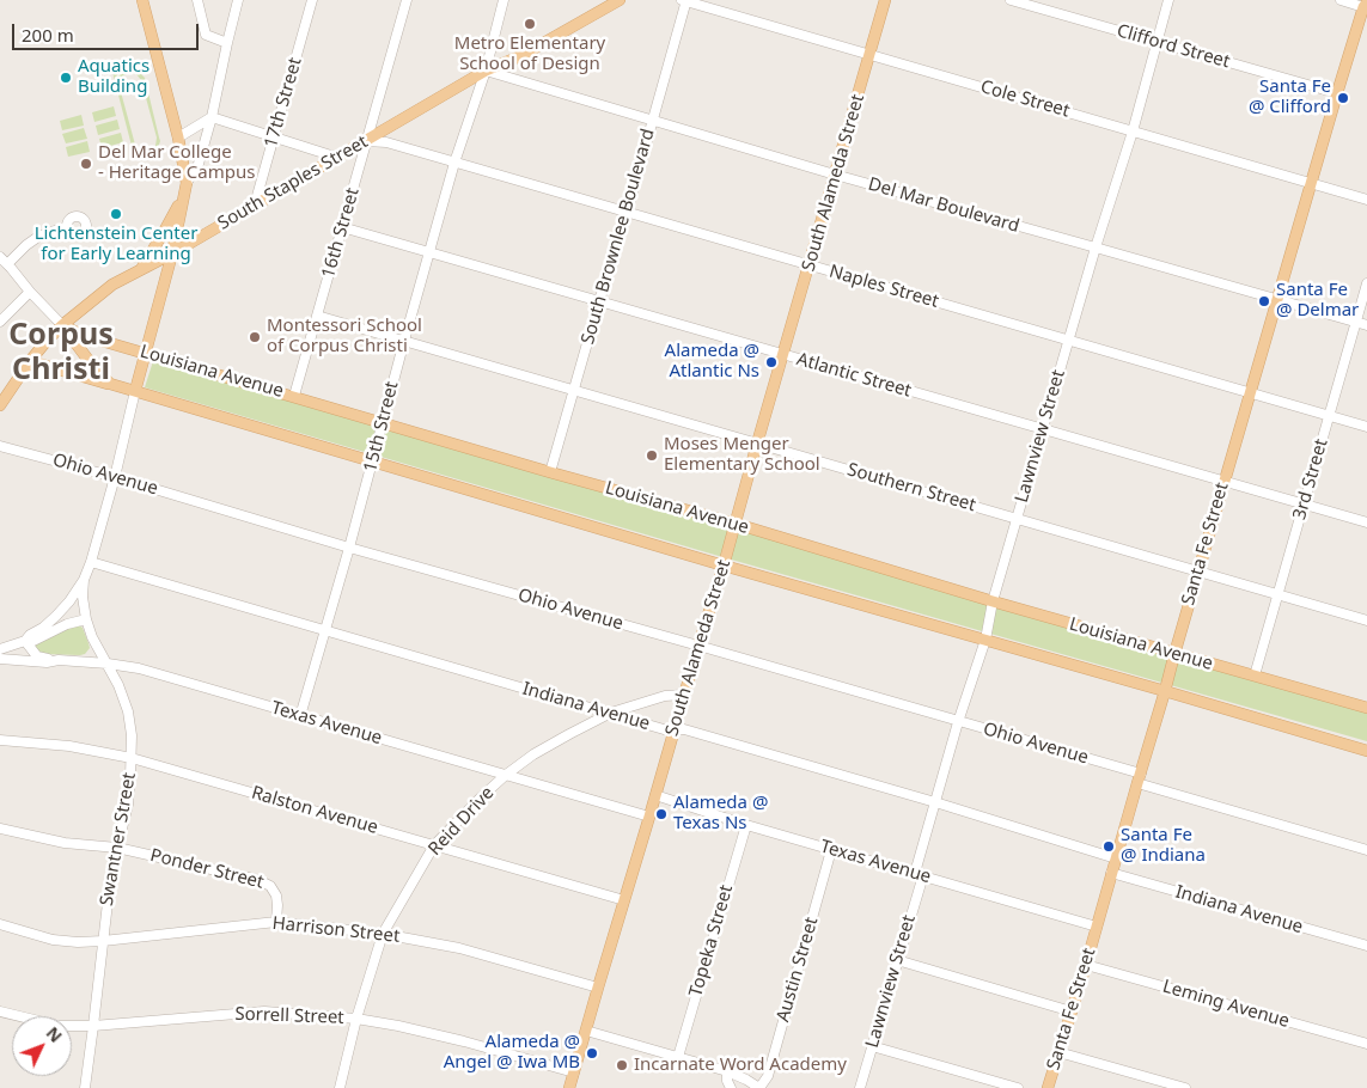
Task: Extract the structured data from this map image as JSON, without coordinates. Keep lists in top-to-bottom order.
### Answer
{
  "streets": {
    "main road": [
      "South Staples Street",
      "South Alameda Street",
      "Louisiana Avenue",
      "Santa Fe Street"
    ],
    "street": [
      "Clifford Street",
      "Cole Street",
      "17th Street",
      "Del Mar Boulevard",
      "16th Street",
      "South Brownlee Boulevard",
      "Naples Street",
      "Atlantic Street",
      "15th Street",
      "Lawnview Street",
      "Ohio Avenue",
      "3rd Street",
      "Southern Street",
      "Indiana Avenue",
      "Texas Avenue",
      "Ralston Avenue",
      "Reid Drive",
      "Swantner Street",
      "Ponder Street",
      "Harrison Street",
      "Topeka Street",
      "Austin Street",
      "Leming Avenue",
      "Sorrell Street"
    ]
  },
  "crossings": [
    ["Clifford Street", "Lawnview Street"],
    ["Clifford Street", "Santa Fe Street"],
    ["Cole Street", "South Alameda Street"],
    ["Cole Street", "South Brownlee Boulevard"],
    ["Cole Street", "Lawnview Street"],
    ["Cole Street", "Santa Fe Street"],
    ["17th Street", "South Staples Street"],
    ["South Staples Street", "Del Mar Boulevard"],
    ["South Staples Street", "16th Street"],
    ["South Staples Street", "Naples Street"],
    ["South Staples Street", "Louisiana Avenue"],
    ["South Staples Street", "15th Street"],
    ["South Alameda Street", "Del Mar Boulevard"],
    ["South Alameda Street", "Naples Street"],
    ["South Alameda Street", "Louisiana Avenue"],
    ["South Alameda Street", "Atlantic Street"],
    ["South Alameda Street", "Ohio Avenue"],
    ["South Alameda Street", "Southern Street"],
    ["South Alameda Street", "Indiana Avenue"],
    ["South Alameda Street", "Texas Avenue"],
    ["South Alameda Street", "Ralston Avenue"],
    ["South Alameda Street", "Reid Drive"],
    ["South Alameda Street", "Harrison Street"],
    ["South Alameda Street", "Sorrell Street"],
    ["Del Mar Boulevard", "South Brownlee Boulevard"],
    ["Del Mar Boulevard", "15th Street"],
    ["Del Mar Boulevard", "Lawnview Street"],
    ["Del Mar Boulevard", "3rd Street"],
    ["Del Mar Boulevard", "Santa Fe Street"],
    ["16th Street", "Naples Street"],
    ["16th Street", "Louisiana Avenue"],
    ["16th Street", "Atlantic Street"],
    ["16th Street", "Southern Street"],
    ["South Brownlee Boulevard", "Naples Street"],
    ["South Brownlee Boulevard", "Louisiana Avenue"],
    ["South Brownlee Boulevard", "Atlantic Street"],
    ["South Brownlee Boulevard", "Southern Street"],
    ["Naples Street", "15th Street"],
    ["Naples Street", "Lawnview Street"],
    ["Naples Street", "3rd Street"],
    ["Naples Street", "Santa Fe Street"],
    ["Louisiana Avenue", "15th Street"],
    ["Louisiana Avenue", "Lawnview Street"],
    ["Louisiana Avenue", "3rd Street"],
    ["Louisiana Avenue", "Santa Fe Street"],
    ["Atlantic Street", "15th Street"],
    ["Atlantic Street", "Lawnview Street"],
    ["Atlantic Street", "3rd Street"],
    ["Atlantic Street", "Santa Fe Street"],
    ["15th Street", "Ohio Avenue"],
    ["15th Street", "Southern Street"],
    ["15th Street", "Indiana Avenue"],
    ["15th Street", "Texas Avenue"],
    ["Lawnview Street", "Ohio Avenue"],
    ["Lawnview Street", "Southern Street"],
    ["Lawnview Street", "Indiana Avenue"],
    ["Lawnview Street", "Texas Avenue"],
    ["Ohio Avenue", "Santa Fe Street"],
    ["Ohio Avenue", "Swantner Street"],
    ["3rd Street", "Southern Street"],
    ["Southern Street", "Santa Fe Street"],
    ["Santa Fe Street", "Indiana Avenue"],
    ["Santa Fe Street", "Texas Avenue"],
    ["Santa Fe Street", "Leming Avenue"],
    ["Indiana Avenue", "Reid Drive"],
    ["Indiana Avenue", "Swantner Street"],
    ["Texas Avenue", "Reid Drive"],
    ["Texas Avenue", "Swantner Street"],
    ["Texas Avenue", "Topeka Street"],
    ["Texas Avenue", "Austin Street"],
    ["Ralston Avenue", "Reid Drive"],
    ["Ralston Avenue", "Swantner Street"],
    ["Reid Drive", "Harrison Street"],
    ["Reid Drive", "Sorrell Street"],
    ["Swantner Street", "Ponder Street"],
    ["Swantner Street", "Harrison Street"],
    ["Swantner Street", "Sorrell Street"],
    ["Ponder Street", "Harrison Street"]
  ],
  "districts": ["Corpus Christi"],
  "places": [
    "Metro Elementary School of Design",
    "Aquatics Building",
    "Santa Fe @ Clifford",
    "Del Mar College - Heritage Campus",
    "Lichtenstein Center for Early Learning",
    "Santa Fe @ Delmar",
    "Montessori School of Corpus Christi",
    "Alameda @ Atlantic Ns",
    "Moses Menger Elementary School",
    "Alameda @ Texas Ns",
    "Santa Fe @ Indiana",
    "Alameda @ Angel @ Iwa MB",
    "Incarnate Word Academy"
  ],
  "scale_bar": "200 m",
  "north": "top right"
}
